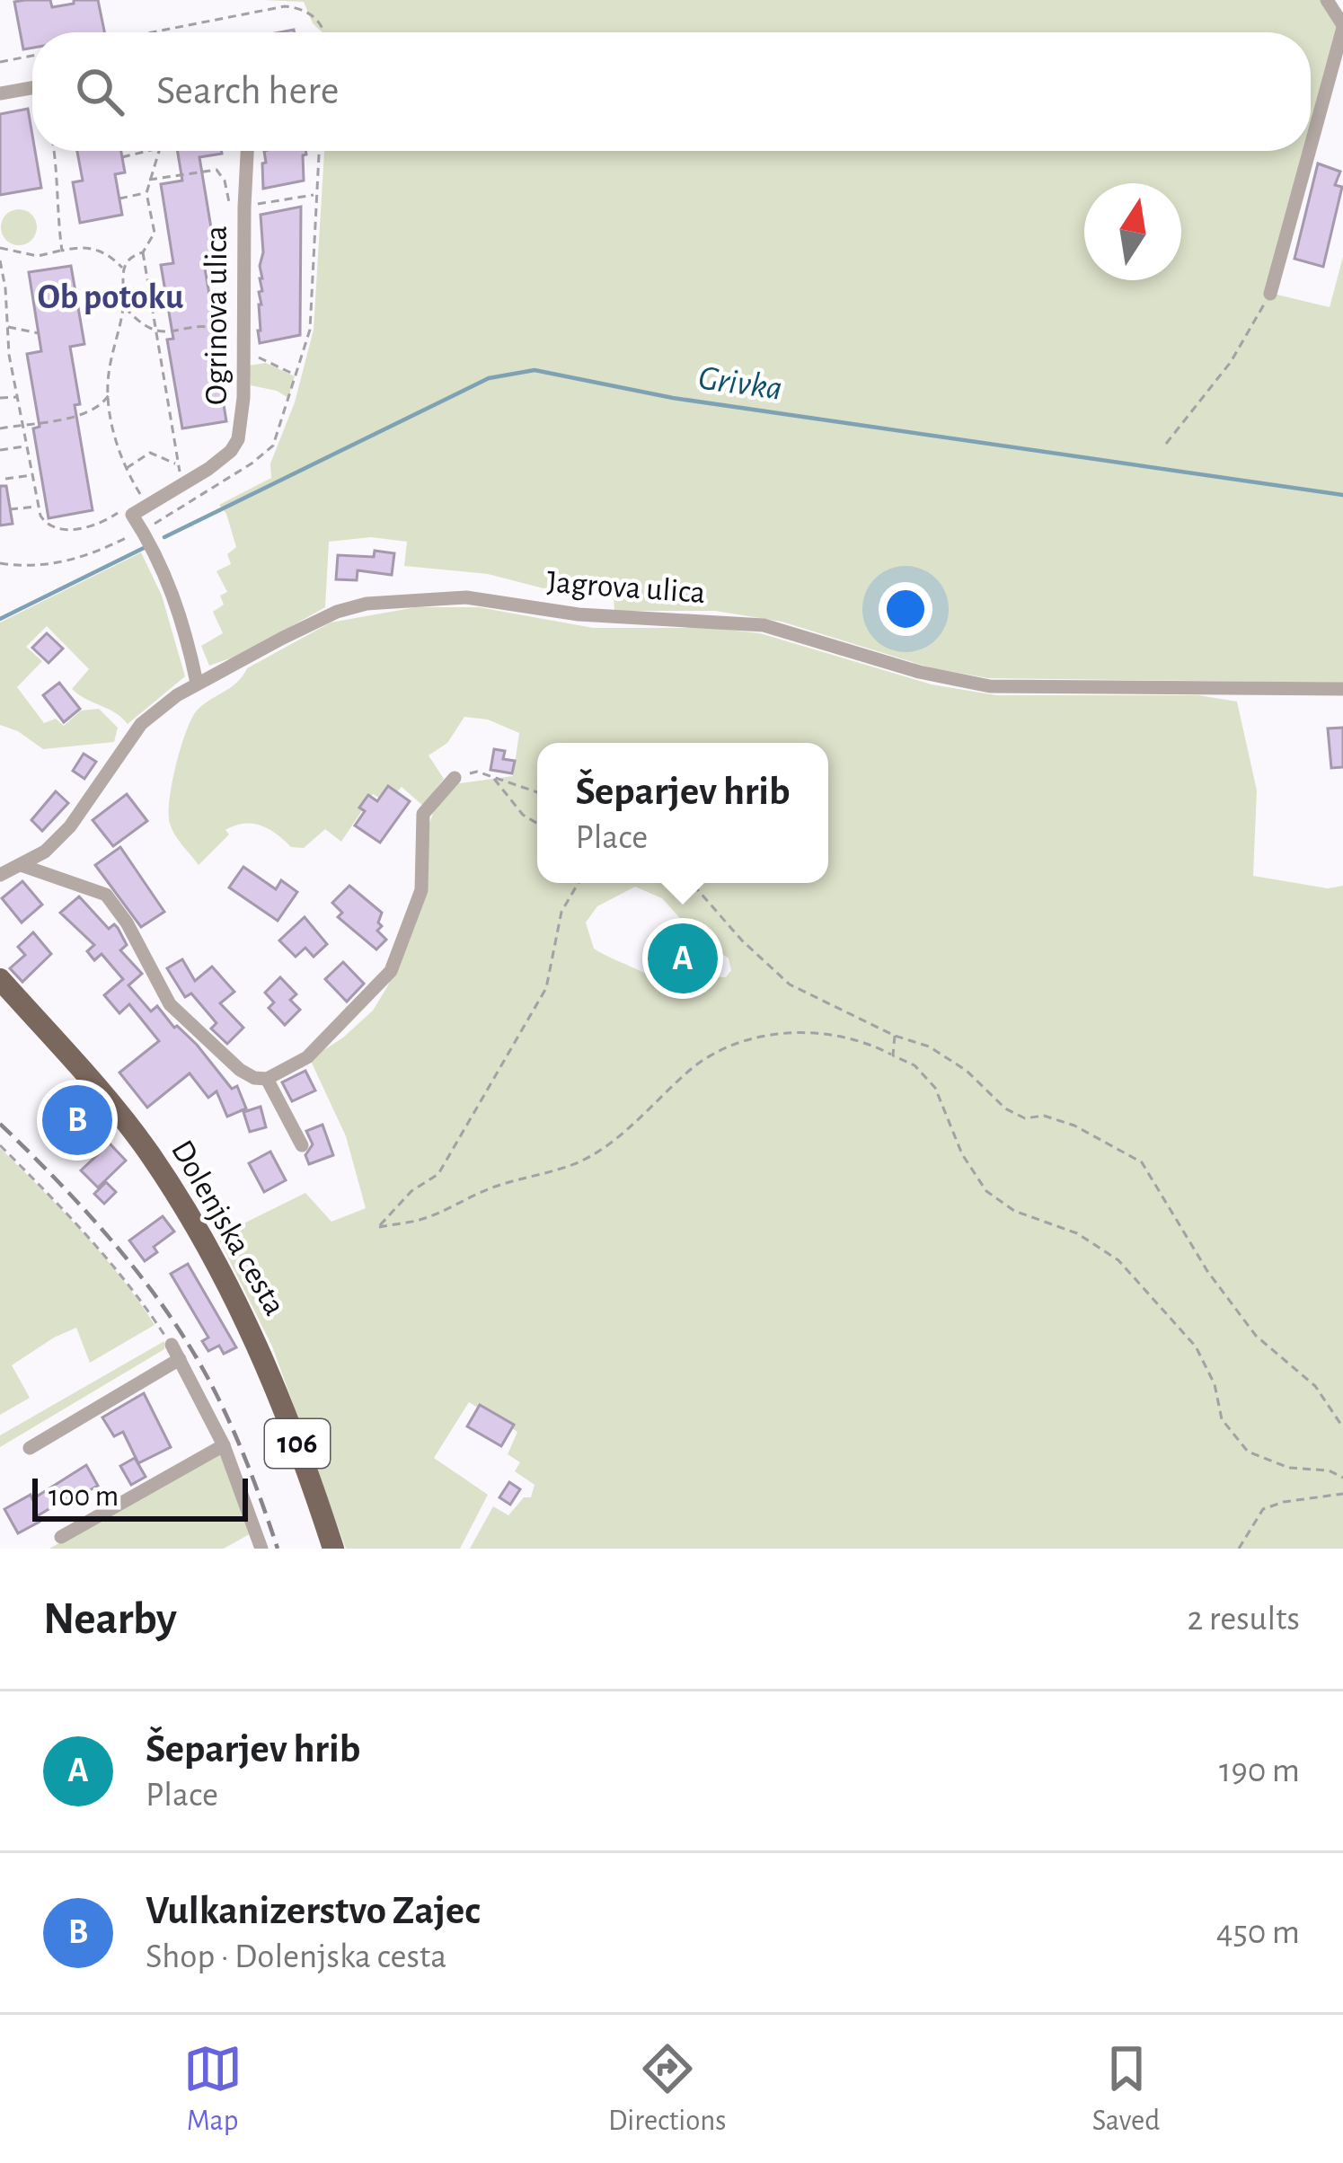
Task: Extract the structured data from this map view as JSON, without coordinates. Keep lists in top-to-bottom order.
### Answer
{
  "streets": {
    "main road": ["Dolenjska cesta", "106"],
    "street": ["Ogrinova ulica", "Jagrova ulica"]
  },
  "districts": ["Ob potoku"],
  "water": ["Grivka"],
  "scale_bar": "100 m",
  "north": "top",
  "page": {
    "search": "Search here",
    "popup": ["Šeparjev hrib", "Place"],
    "pins": ["A", "B"],
    "scale": "100 m",
    "heading": ["Nearby", "2 results"],
    "list": [
      {
        "mark": "A",
        "name": "Šeparjev hrib",
        "note": "Place",
        "value": "190 m"
      },
      {
        "mark": "B",
        "name": "Vulkanizerstvo Zajec",
        "note": "Shop · Dolenjska cesta",
        "value": "450 m"
      }
    ],
    "nav": ["Map", "Directions", "Saved"]
  }
}
